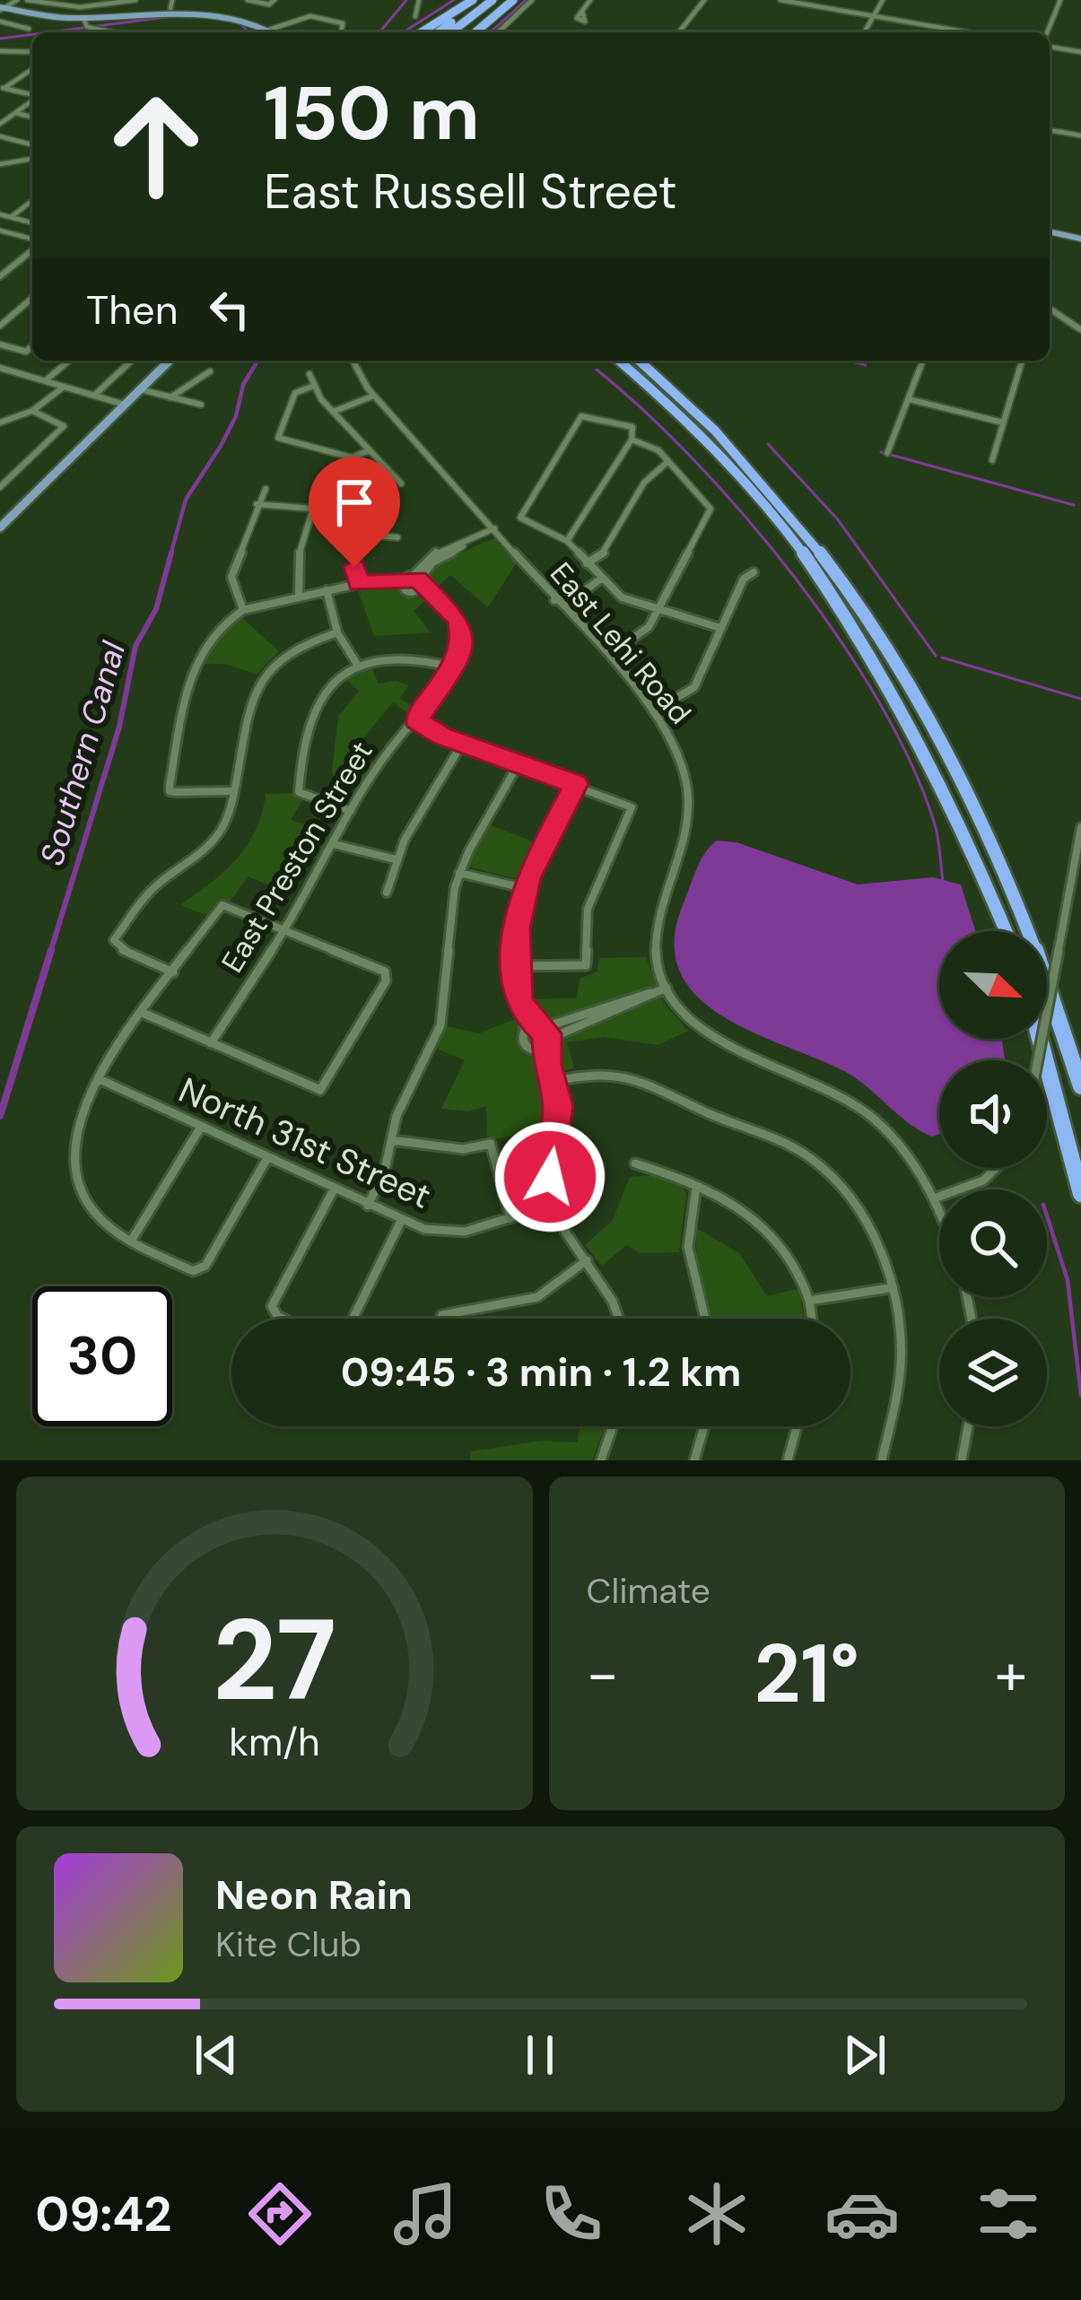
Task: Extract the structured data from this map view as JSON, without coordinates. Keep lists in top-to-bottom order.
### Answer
{
  "streets": {
    "street": ["East Lehi Road", "East Preston Street", "North 31st Street"]
  },
  "water": ["Southern Canal"],
  "north": "bottom right",
  "page": {
    "turn": ["150 m", "East Russell Street"],
    "then": "Then",
    "limit": "30",
    "trip": "09:45 · 3 min · 1.2 km",
    "tile": "Climate",
    "heat": ["−", "21°", "+"],
    "song": ["Neon Rain", "Kite Club"],
    "tabs": "09:42",
    "gauge": ["27", "km/h"]
  }
}
